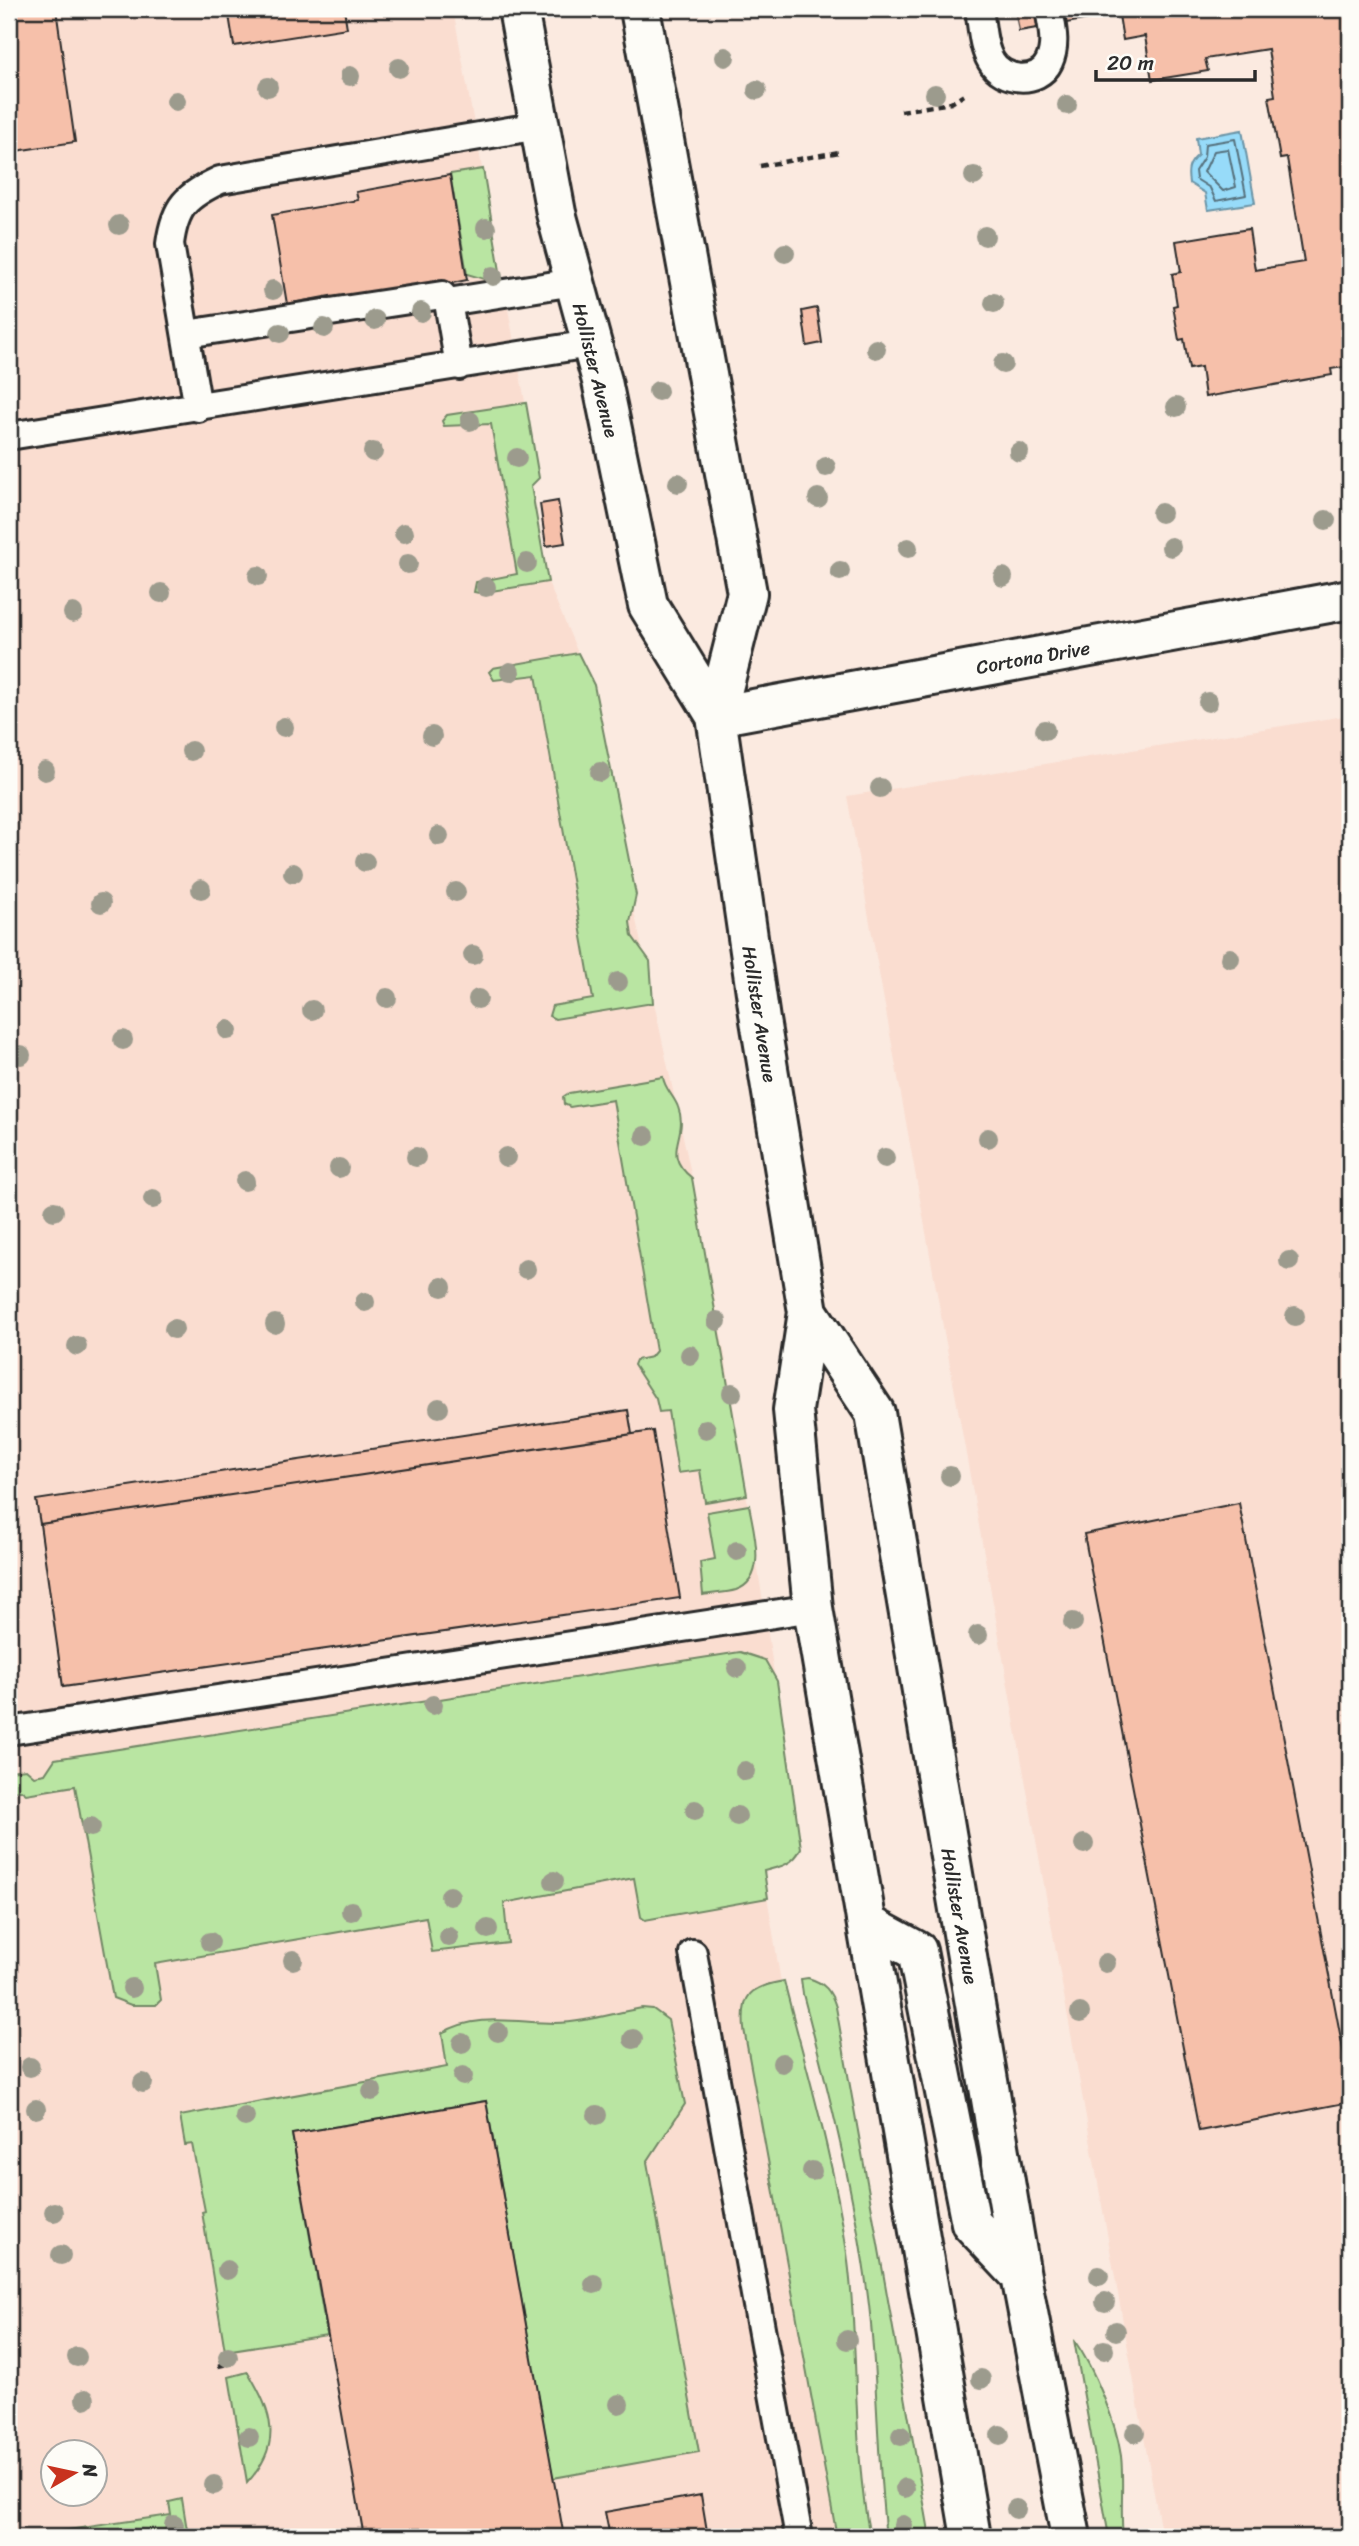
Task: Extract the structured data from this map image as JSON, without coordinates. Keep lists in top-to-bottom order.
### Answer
{
  "streets": {
    "main road": ["Hollister Avenue", "Cortona Drive"]
  },
  "crossings": [
    ["Hollister Avenue", "Cortona Drive"]
  ],
  "scale_bar": "20 m",
  "north": "right"
}
